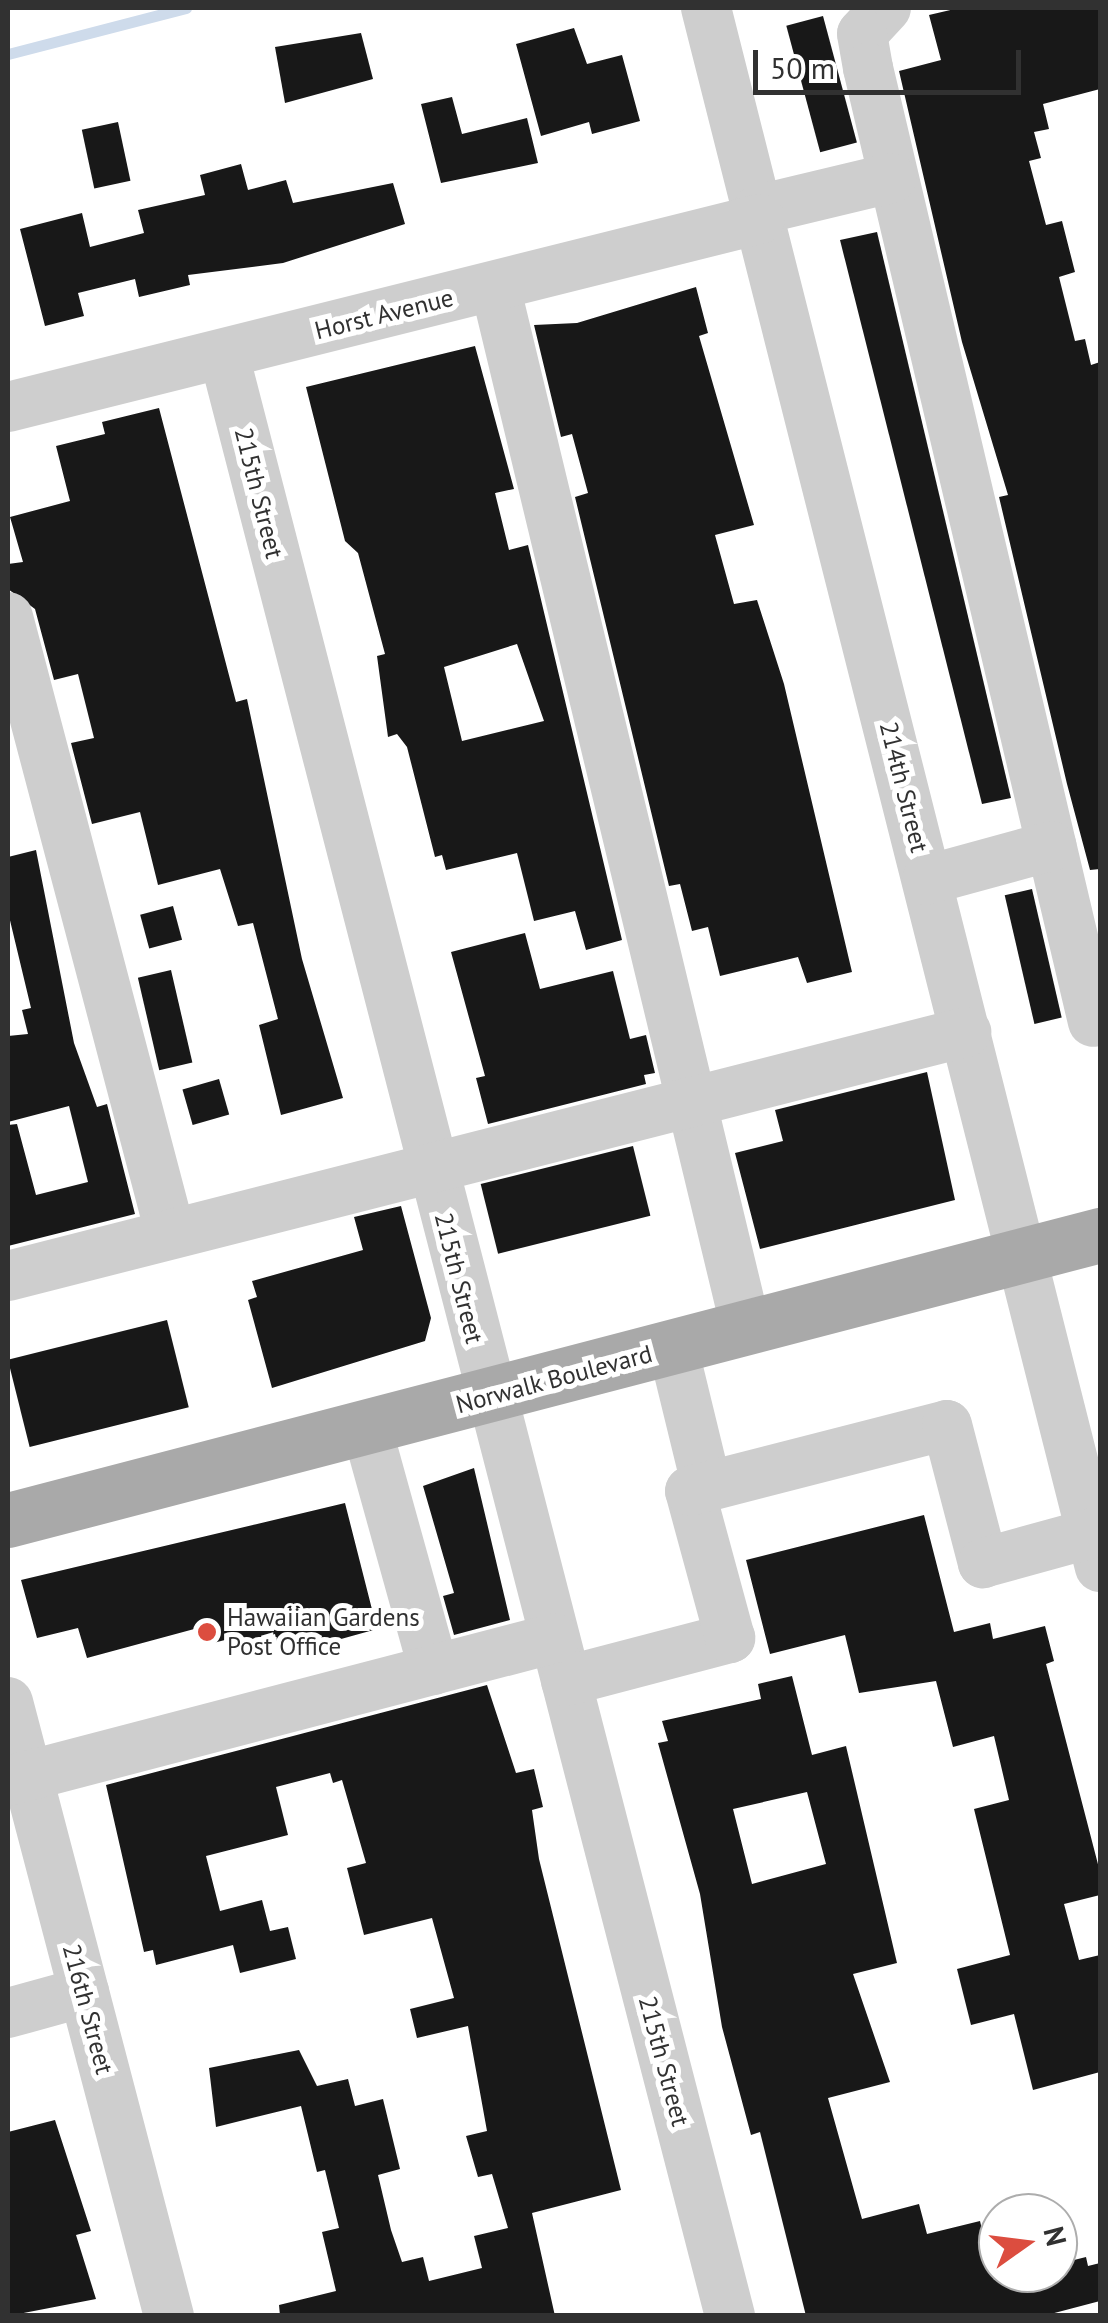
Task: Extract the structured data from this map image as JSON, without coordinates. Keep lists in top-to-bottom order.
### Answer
{
  "streets": {
    "main road": ["Norwalk Boulevard"],
    "street": [
      "Horst Avenue",
      "215th Street",
      "214th Street",
      "216th Street"
    ]
  },
  "crossings": [
    ["Horst Avenue", "215th Street"],
    ["Horst Avenue", "214th Street"],
    ["215th Street", "Norwalk Boulevard"],
    ["214th Street", "Norwalk Boulevard"]
  ],
  "places": ["Hawaiian Gardens Post Office"],
  "scale_bar": "50 m",
  "north": "right"
}
